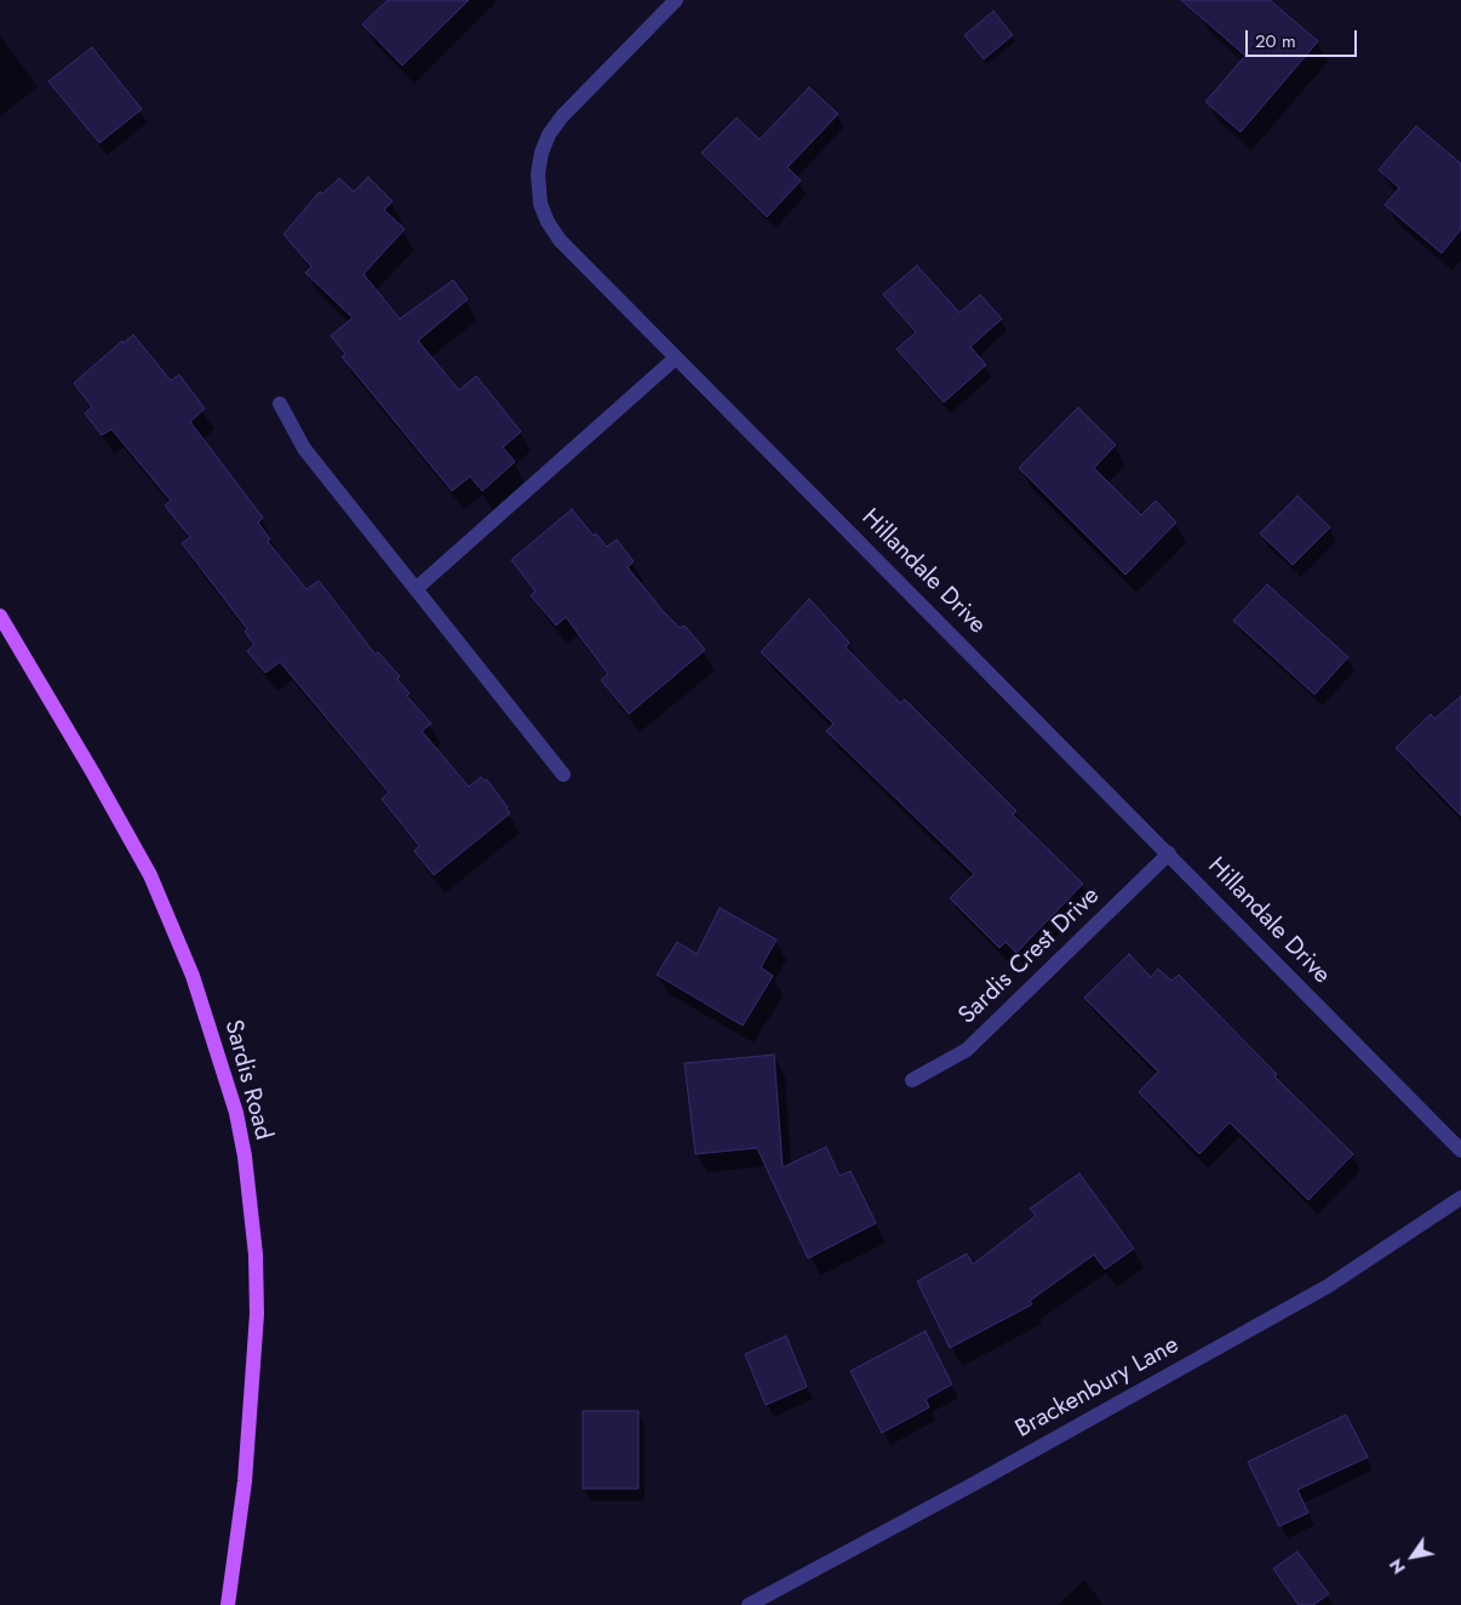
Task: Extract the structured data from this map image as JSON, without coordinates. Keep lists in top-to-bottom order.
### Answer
{
  "streets": {
    "main road": ["Sardis Road"],
    "street": ["Hillandale Drive", "Sardis Crest Drive", "Brackenbury Lane"]
  },
  "crossings": [
    ["Hillandale Drive", "Sardis Crest Drive"]
  ],
  "scale_bar": "20 m",
  "north": "bottom left"
}
